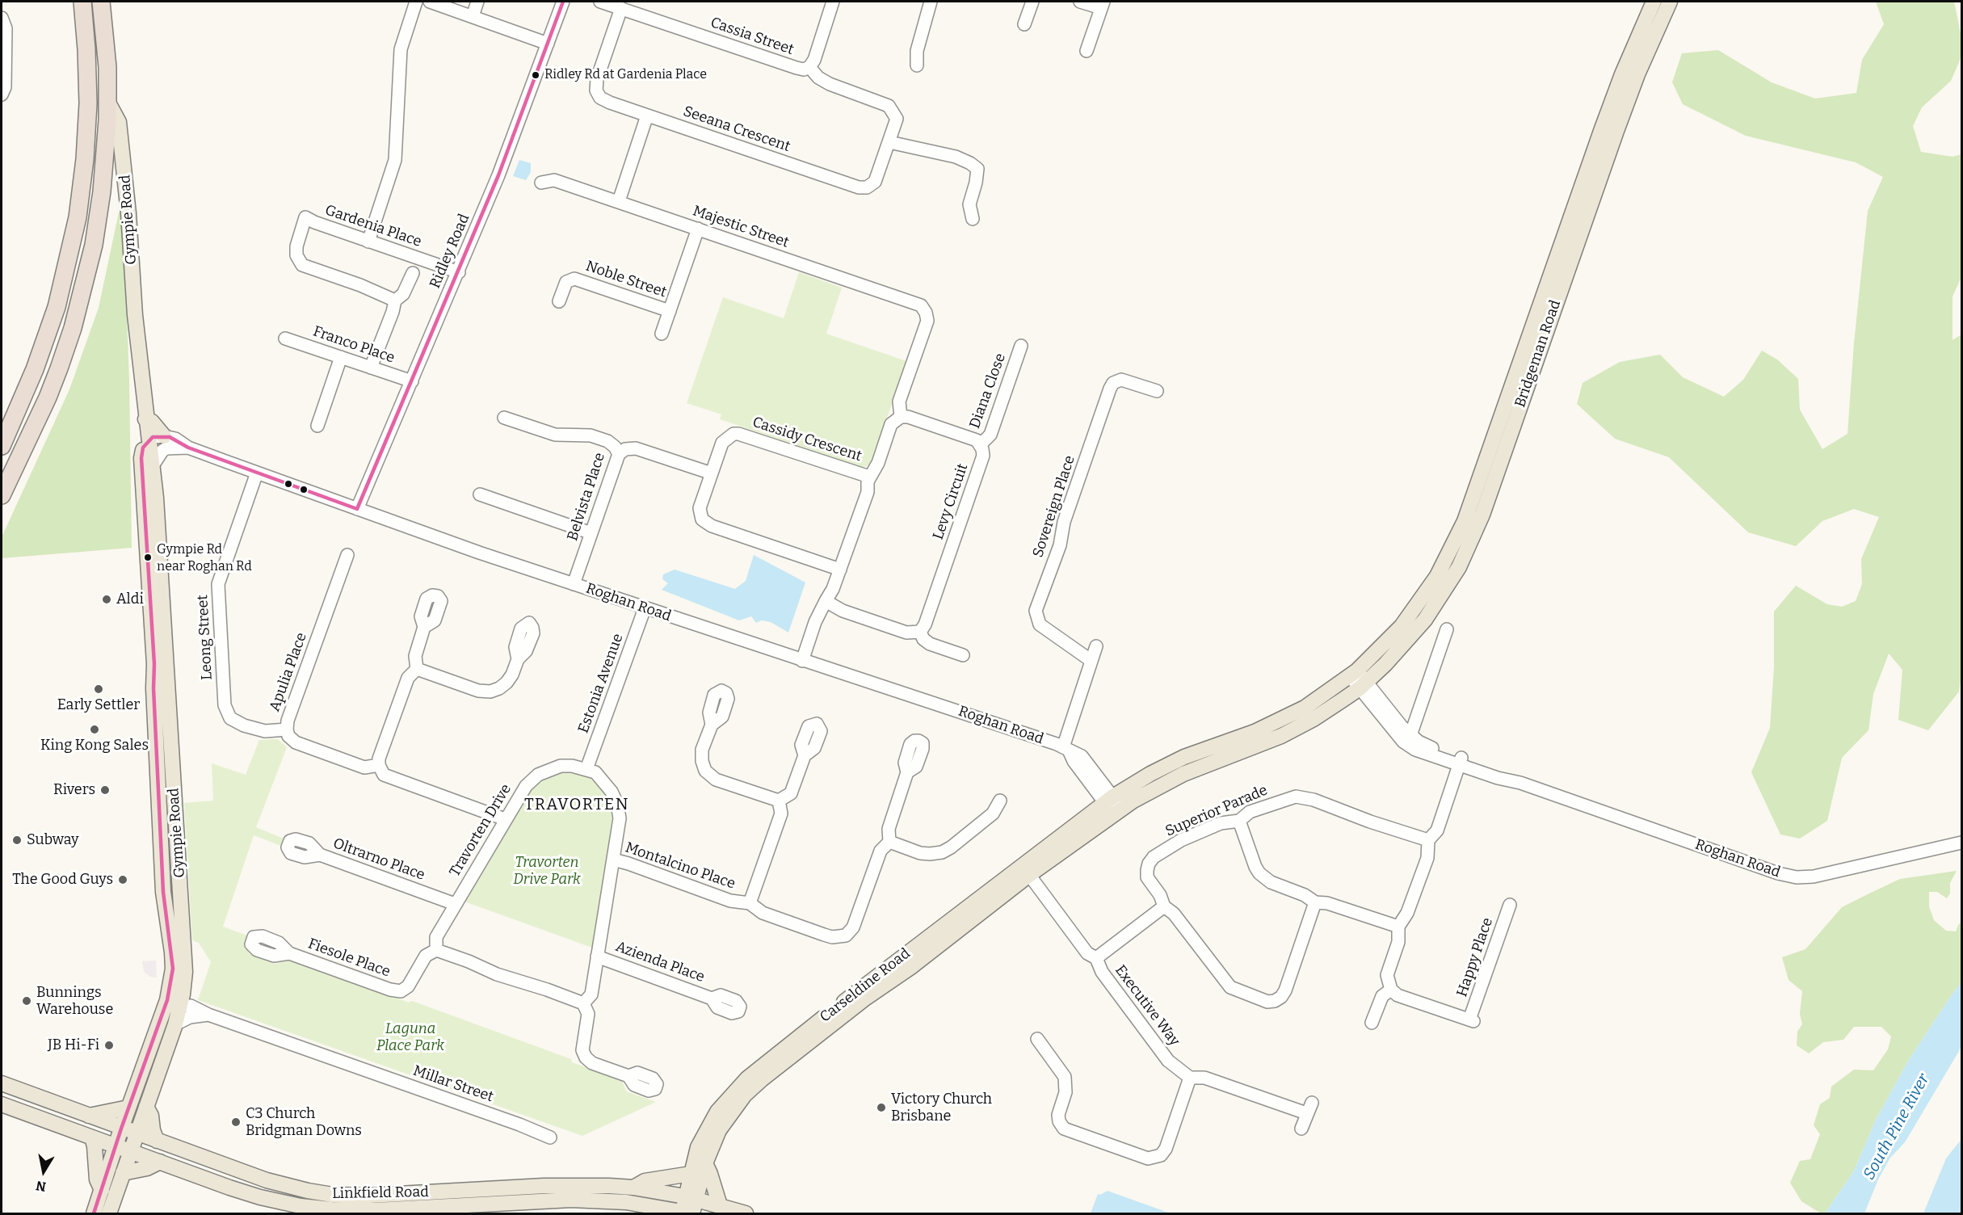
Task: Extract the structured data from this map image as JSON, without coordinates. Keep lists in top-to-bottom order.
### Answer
{
  "streets": {
    "highway": ["Gympie Road"],
    "main road": ["Bridgeman Road", "Carseldine Road", "Linkfield Road"],
    "street": [
      "Cassia Street",
      "Seeana Crescent",
      "Gardenia Place",
      "Majestic Street",
      "Ridley Road",
      "Noble Street",
      "Franco Place",
      "Diana Close",
      "Cassidy Crescent",
      "Belvista Place",
      "Levy Circuit",
      "Sovereign Place",
      "Roghan Road",
      "Leong Street",
      "Apulia Place",
      "Estonia Avenue",
      "Superior Parade",
      "Travorten Drive",
      "Oltrarno Place",
      "Montalcino Place",
      "Happy Place",
      "Fiesole Place",
      "Azienda Place",
      "Executive Way",
      "Millar Street"
    ]
  },
  "crossings": [
    ["Cassia Street", "Seeana Crescent"],
    ["Gympie Road", "Roghan Road"],
    ["Gympie Road", "Millar Street"],
    ["Gympie Road", "Linkfield Road"],
    ["Gardenia Place", "Ridley Road"],
    ["Ridley Road", "Franco Place"],
    ["Ridley Road", "Roghan Road"],
    ["Bridgeman Road", "Roghan Road"],
    ["Diana Close", "Levy Circuit"],
    ["Cassidy Crescent", "Roghan Road"],
    ["Belvista Place", "Roghan Road"],
    ["Roghan Road", "Leong Street"],
    ["Roghan Road", "Estonia Avenue"],
    ["Roghan Road", "Carseldine Road"],
    ["Leong Street", "Apulia Place"],
    ["Estonia Avenue", "Travorten Drive"],
    ["Travorten Drive", "Oltrarno Place"],
    ["Travorten Drive", "Montalcino Place"],
    ["Travorten Drive", "Fiesole Place"],
    ["Travorten Drive", "Azienda Place"],
    ["Carseldine Road", "Executive Way"],
    ["Carseldine Road", "Linkfield Road"]
  ],
  "districts": ["TRAVORTEN"],
  "water": ["South Pine River"],
  "parks": ["Travorten Drive Park", "Laguna Place Park"],
  "places": [
    "Ridley Rd at Gardenia Place",
    "Gympie Rd near Roghan Rd",
    "Aldi",
    "Early Settler",
    "King Kong Sales",
    "Rivers",
    "Subway",
    "The Good Guys",
    "Bunnings Warehouse",
    "JB Hi-Fi",
    "Victory Church Brisbane",
    "C3 Church Bridgman Downs"
  ],
  "north": "bottom"
}
